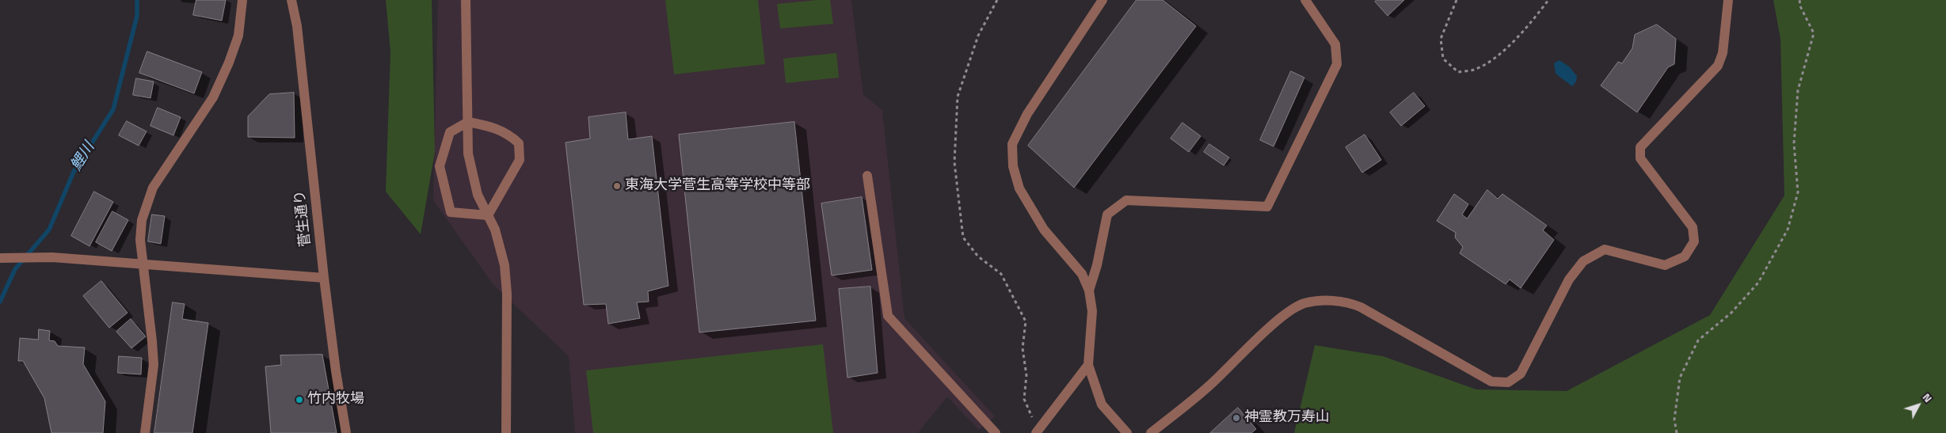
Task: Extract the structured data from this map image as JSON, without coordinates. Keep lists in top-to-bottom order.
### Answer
{
  "streets": {
    "street": ["菅生通り"]
  },
  "water": ["鯉川"],
  "places": ["東海大学菅生高等学校中等部", "竹内牧場", "神霊教万寿山"],
  "north": "top right"
}
